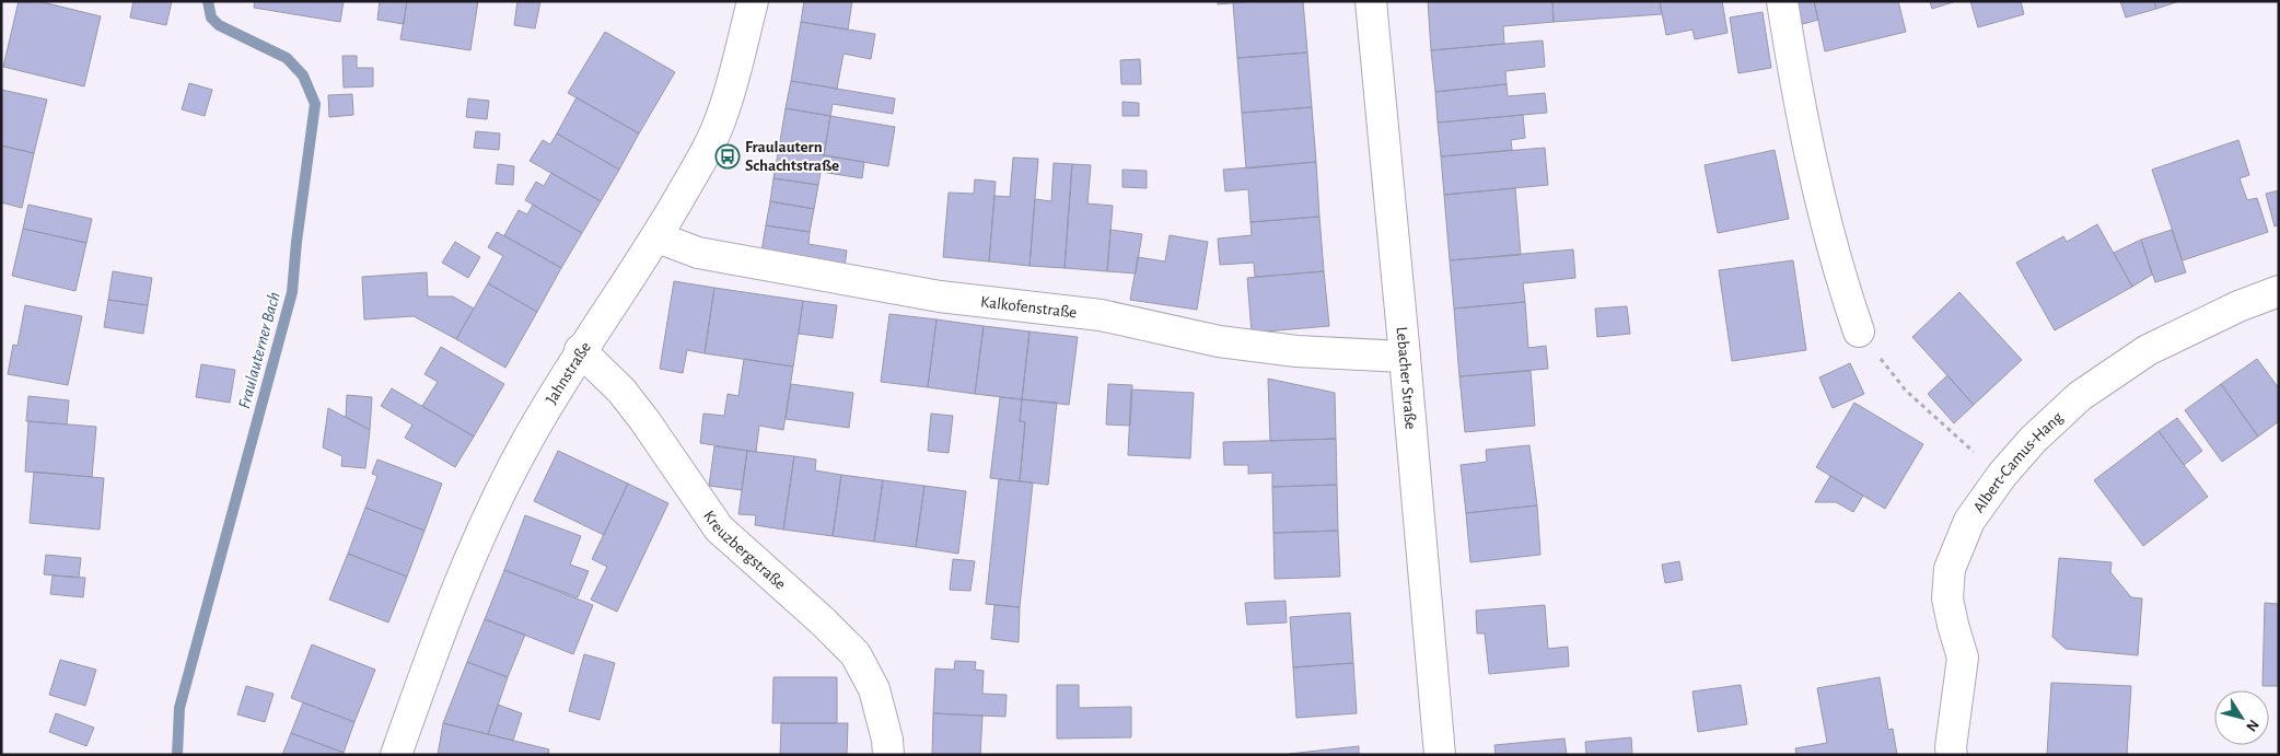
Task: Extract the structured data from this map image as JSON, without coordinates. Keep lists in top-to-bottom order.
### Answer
{
  "streets": {
    "street": [
      "Kalkofenstraße",
      "Jahnstraße",
      "Lebacher Straße",
      "Albert-Camus-Hang",
      "Kreuzbergstraße"
    ]
  },
  "crossings": [
    ["Kalkofenstraße", "Jahnstraße"],
    ["Kalkofenstraße", "Lebacher Straße"],
    ["Jahnstraße", "Kreuzbergstraße"]
  ],
  "water": ["Fraulauterner Bach"],
  "places": {
    "bus stop": ["Fraulautern Schachtstraße"]
  },
  "north": "bottom right"
}
